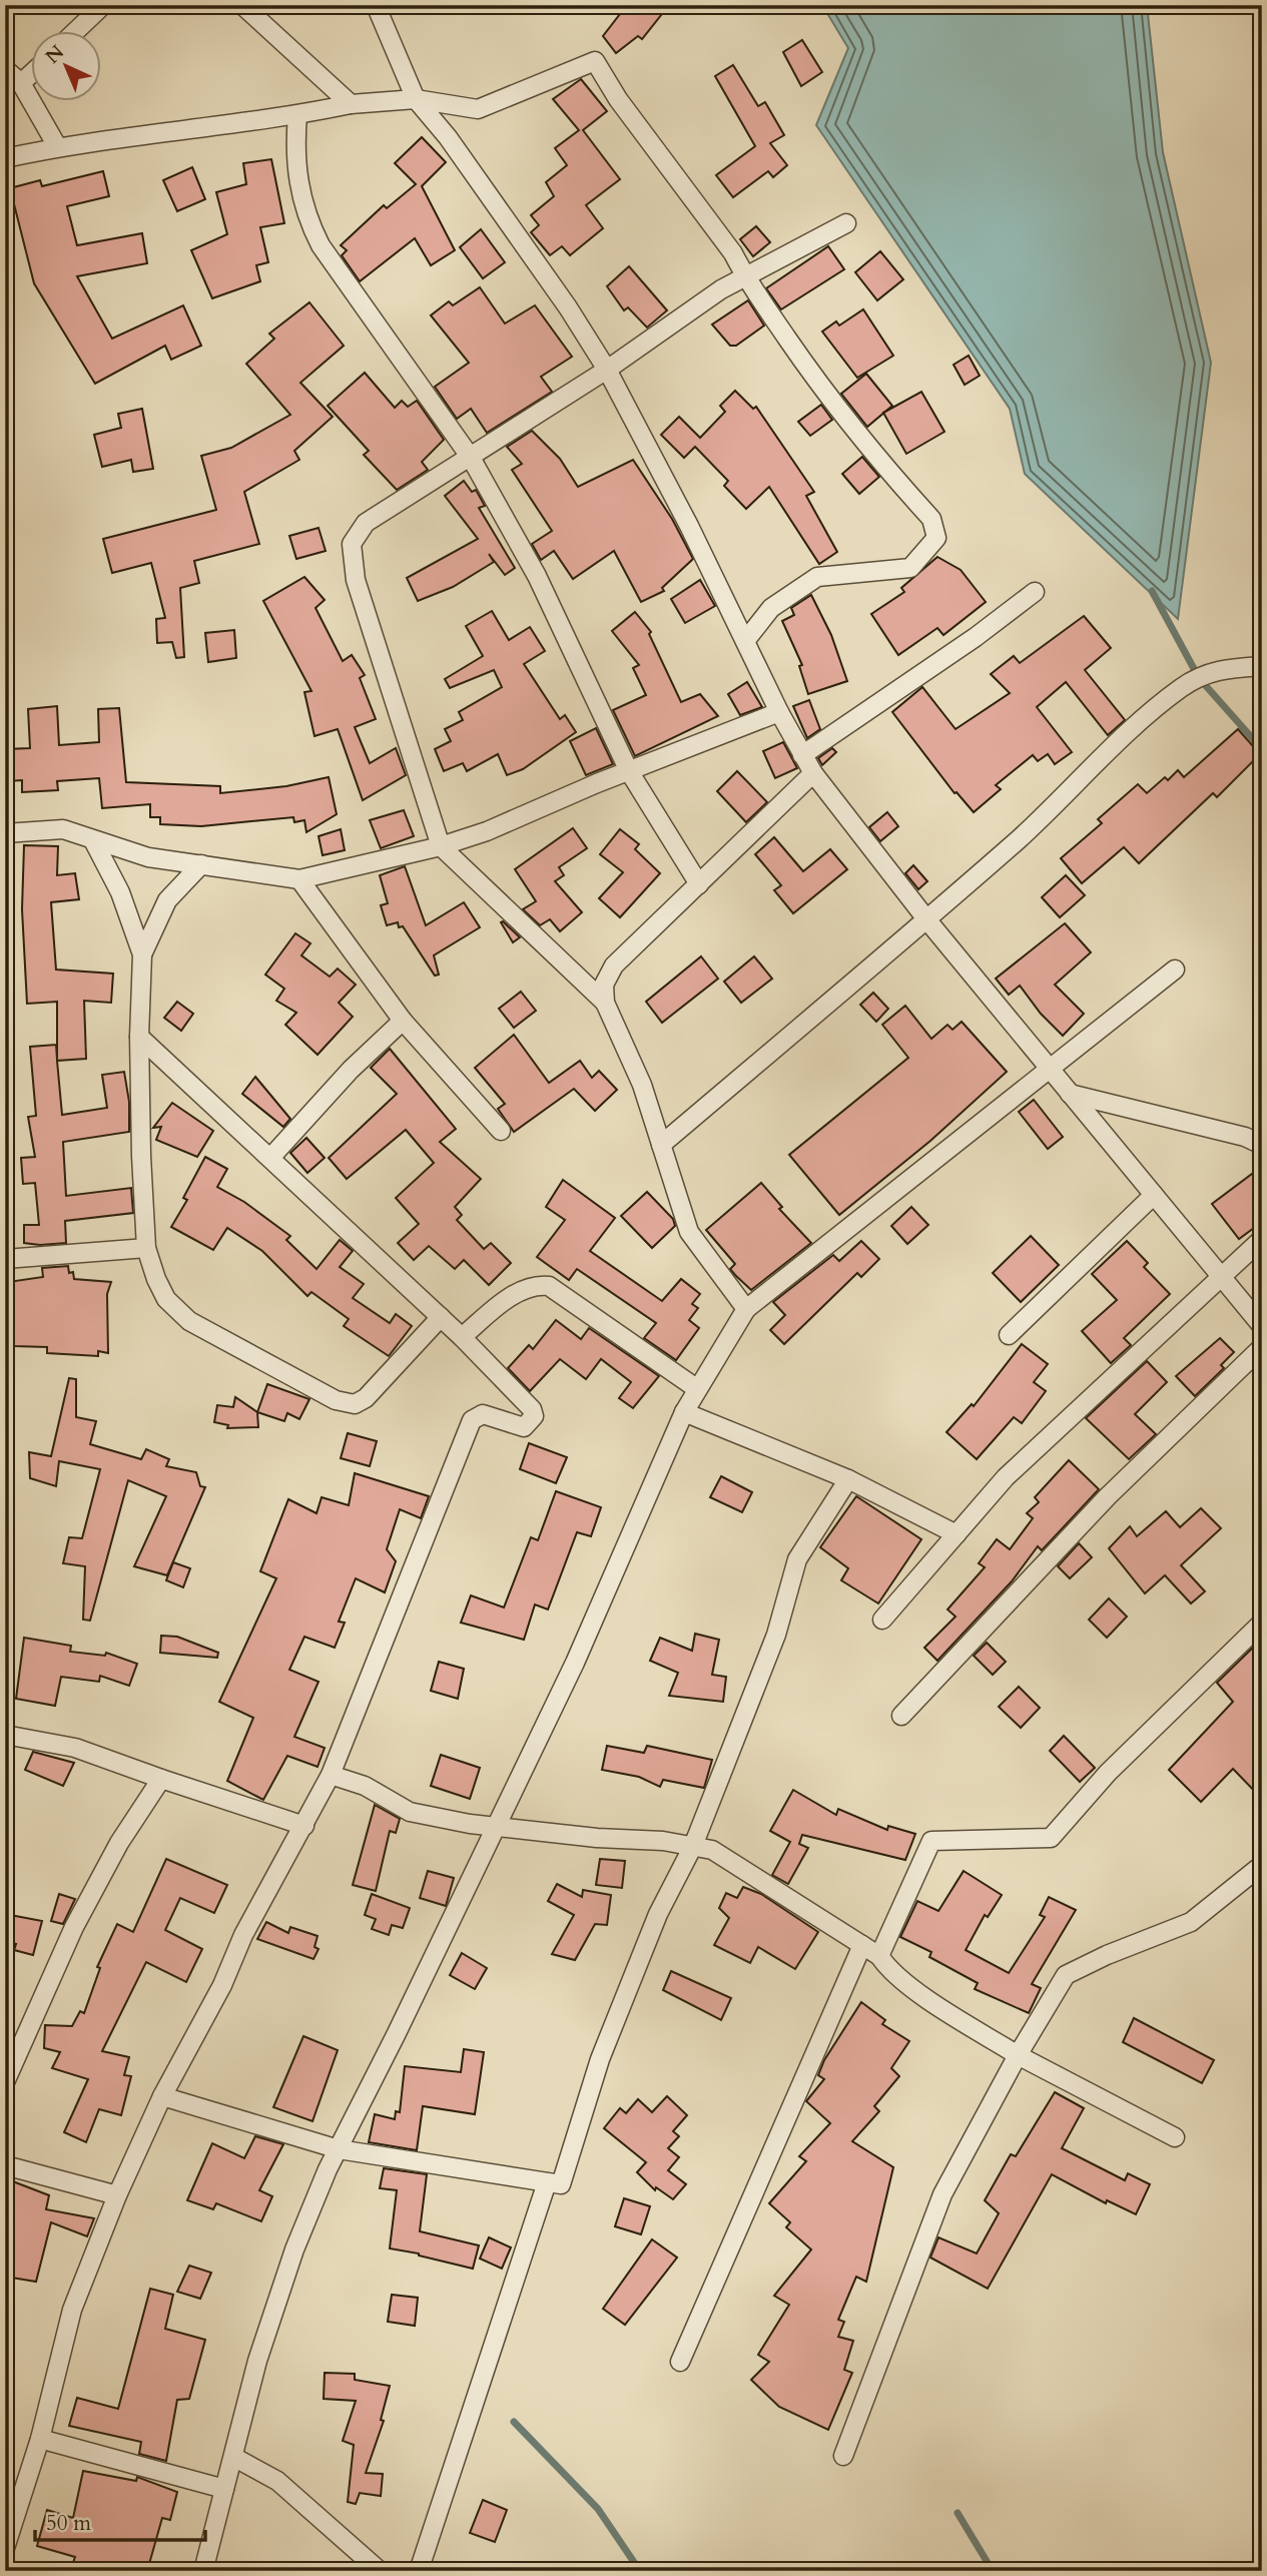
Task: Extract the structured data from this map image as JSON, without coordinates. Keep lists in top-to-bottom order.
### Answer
{
  "scale_bar": "50 m",
  "north": "top left"
}
